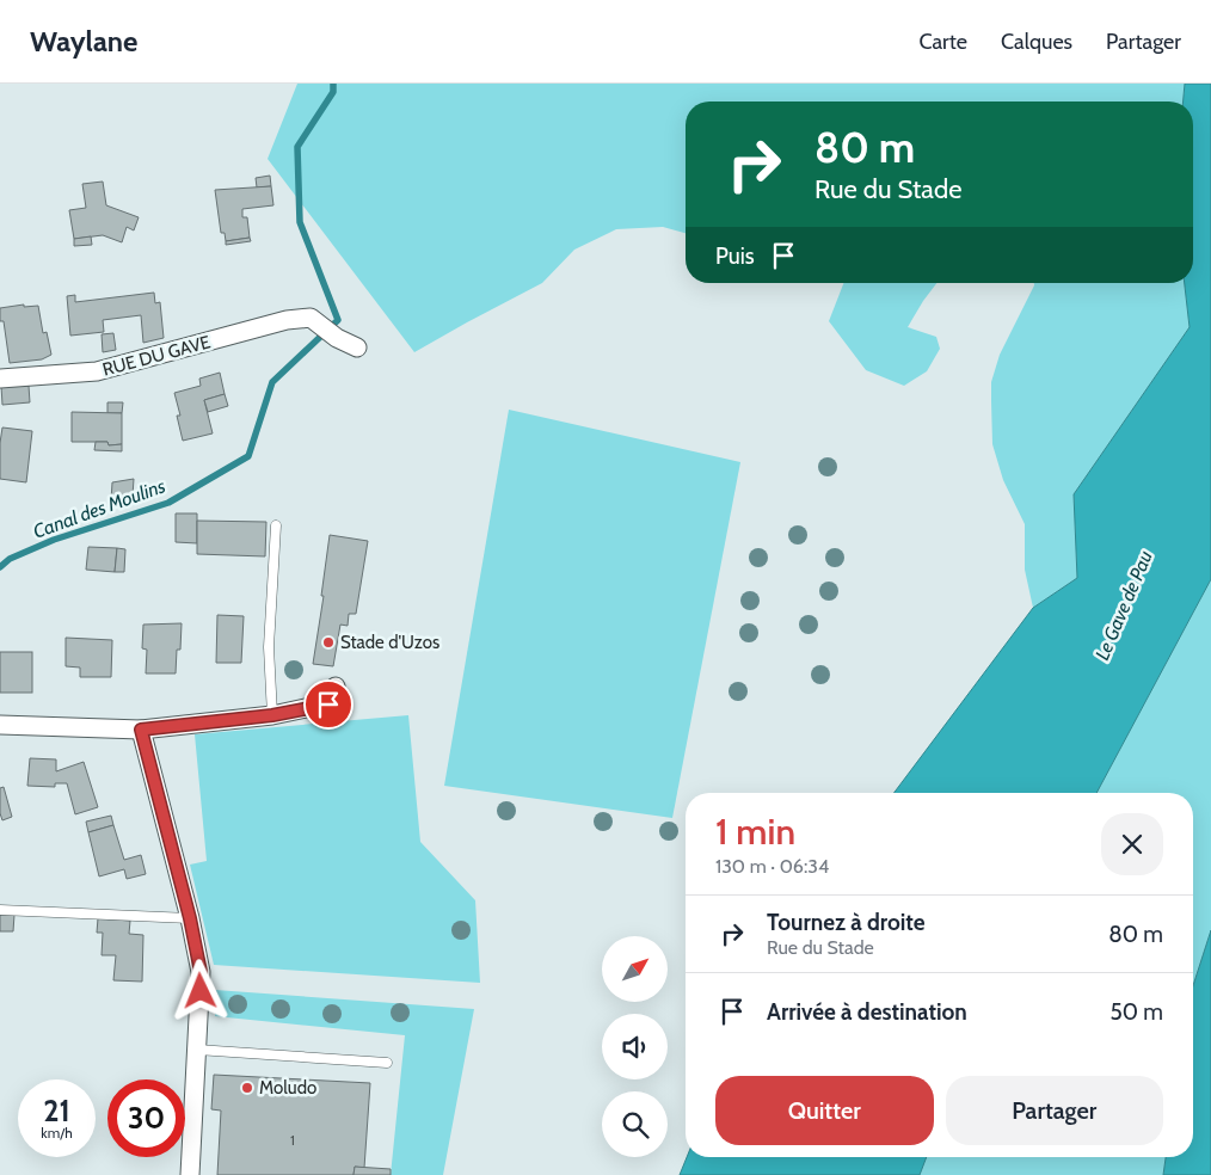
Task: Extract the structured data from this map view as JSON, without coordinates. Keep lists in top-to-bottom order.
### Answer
{
  "streets": {
    "street": ["RUE DU GAVE"]
  },
  "water": ["Canal des Moulins", "Le Gave de Pau"],
  "places": ["Stade d'Uzos", "Moludo"],
  "house_numbers": ["1"],
  "north": "top right",
  "page": {
    "header": "Waylane",
    "nav": ["Carte", "Calques", "Partager"],
    "turn": ["80 m", "Rue du Stade"],
    "then": "Puis",
    "heading": ["1 min", "130 m · 06:34"],
    "list": [
      {
        "name": "Tournez à droite",
        "note": "Rue du Stade",
        "value": "80 m"
      },
      {
        "name": "Arrivée à destination",
        "value": "50 m"
      }
    ],
    "buttons": ["Quitter", "Partager"],
    "speed": "21 km/h",
    "limit": "30"
  }
}
